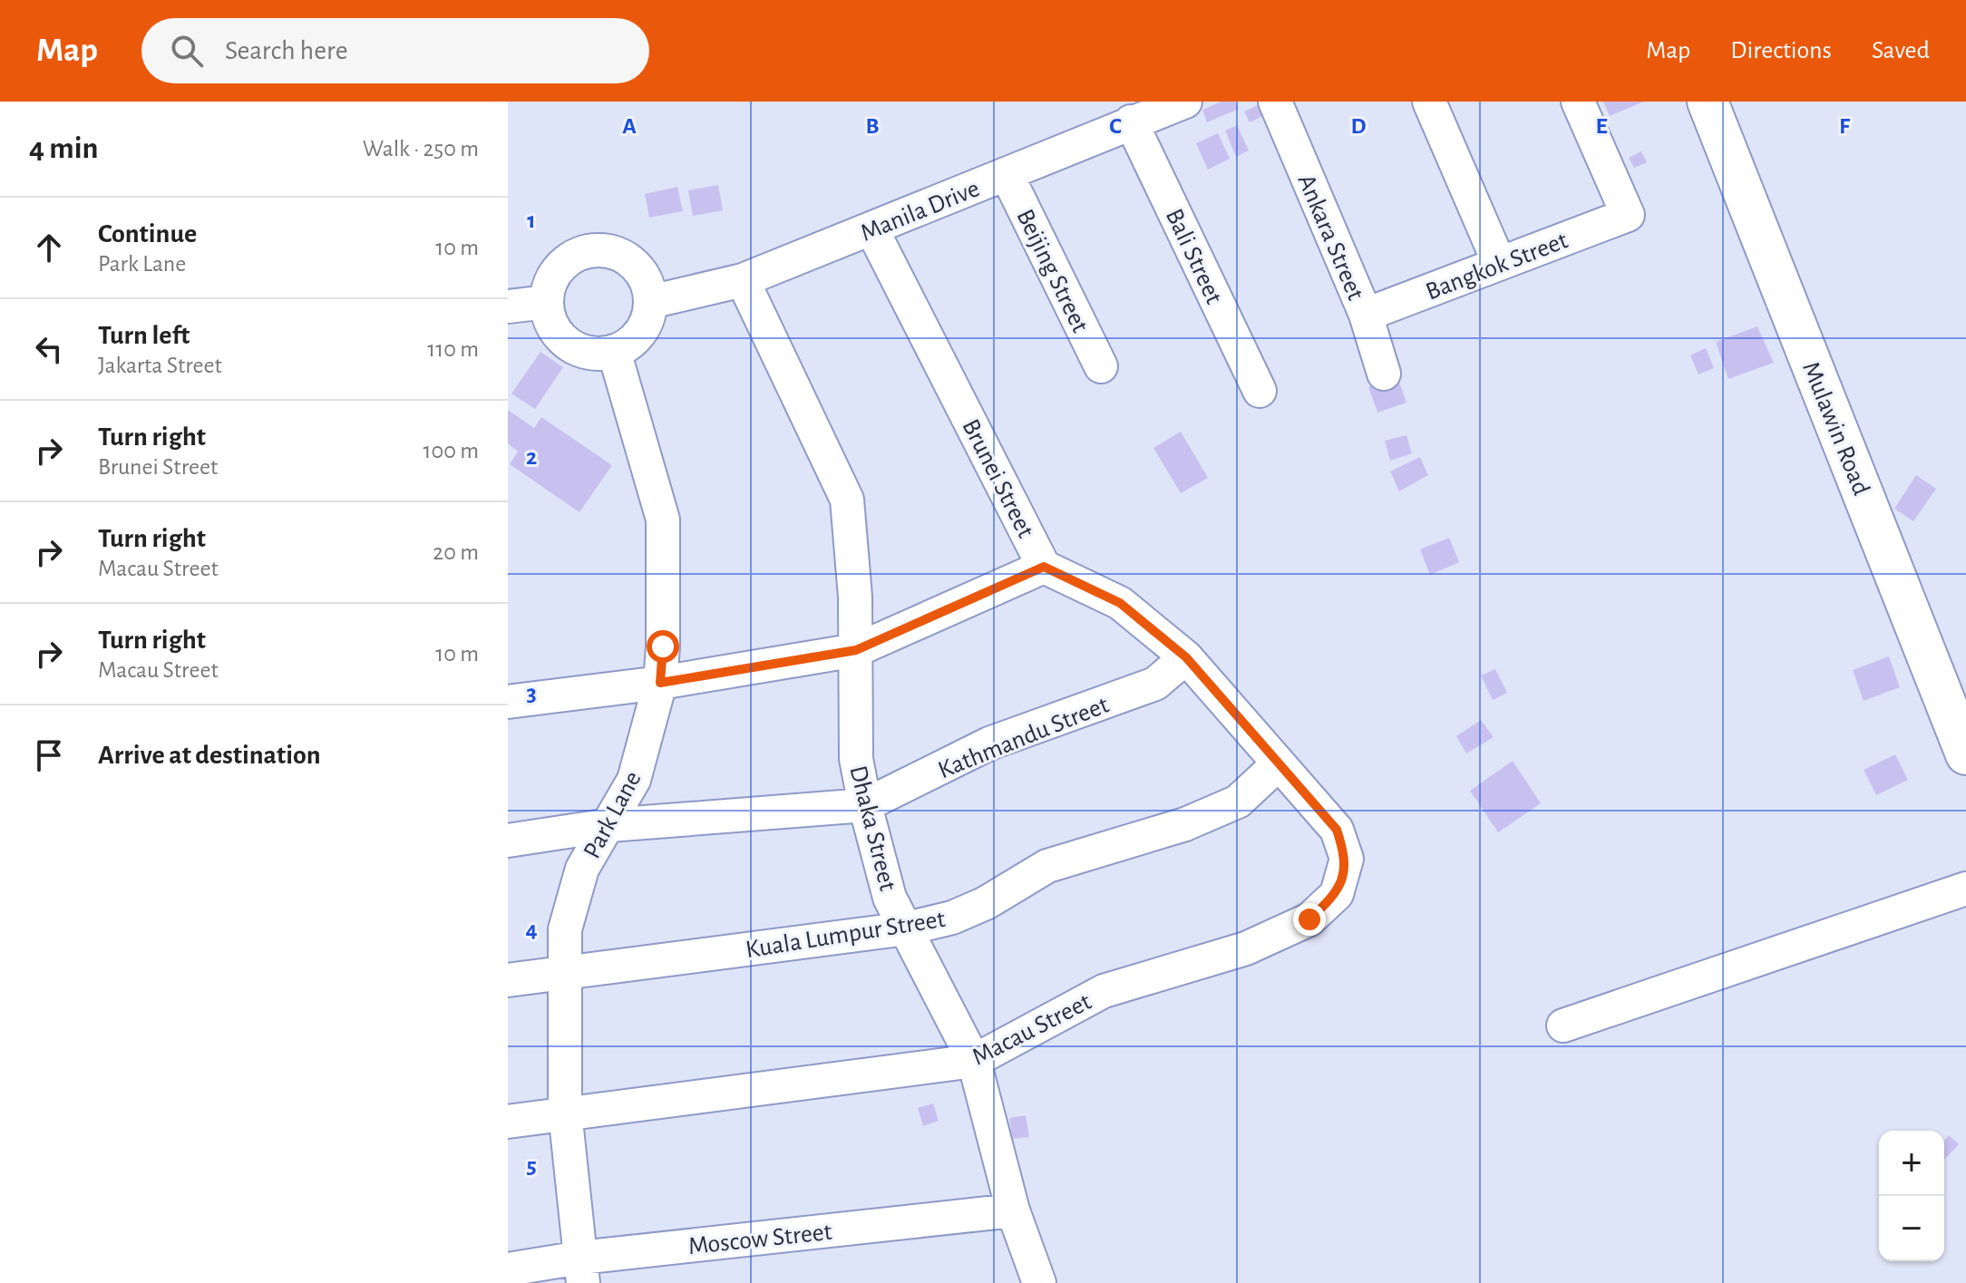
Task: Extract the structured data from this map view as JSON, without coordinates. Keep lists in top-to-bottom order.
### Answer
{
  "streets": {
    "main road": ["Mulawin Road"],
    "street": [
      "Manila Drive",
      "Ankara Street",
      "Bali Street",
      "Bangkok Street",
      "Beijing Street",
      "Brunei Street",
      "Kathmandu Street",
      "Park Lane",
      "Dhaka Street",
      "Kuala Lumpur Street",
      "Macau Street",
      "Moscow Street"
    ]
  },
  "crossings": [
    ["Manila Drive", "Bali Street"],
    ["Manila Drive", "Beijing Street"],
    ["Manila Drive", "Brunei Street"],
    ["Manila Drive", "Park Lane"],
    ["Manila Drive", "Dhaka Street"],
    ["Ankara Street", "Bangkok Street"],
    ["Brunei Street", "Kathmandu Street"],
    ["Brunei Street", "Kuala Lumpur Street"],
    ["Brunei Street", "Macau Street"],
    ["Kathmandu Street", "Park Lane"],
    ["Kathmandu Street", "Dhaka Street"],
    ["Park Lane", "Kuala Lumpur Street"],
    ["Park Lane", "Macau Street"],
    ["Park Lane", "Moscow Street"],
    ["Dhaka Street", "Kuala Lumpur Street"],
    ["Dhaka Street", "Macau Street"],
    ["Dhaka Street", "Moscow Street"]
  ],
  "page": {
    "header": "Map",
    "search": "Search here",
    "nav": ["Map", "Directions", "Saved"],
    "heading": ["4 min", "Walk · 250 m"],
    "list": [
      ["Continue", "Park Lane", "10 m"],
      ["Turn left", "Jakarta Street", "110 m"],
      ["Turn right", "Brunei Street", "100 m"],
      ["Turn right", "Macau Street", "20 m"],
      ["Turn right", "Macau Street", "10 m"],
      "Arrive at destination"
    ],
    "map_buttons": ["+", "−"]
  },
  "grid": {
    "columns": [
      "A",
      "B",
      "C",
      "D",
      "E",
      "F"
    ],
    "rows": [
      "1",
      "2",
      "3",
      "4",
      "5"
    ]
  }
}
